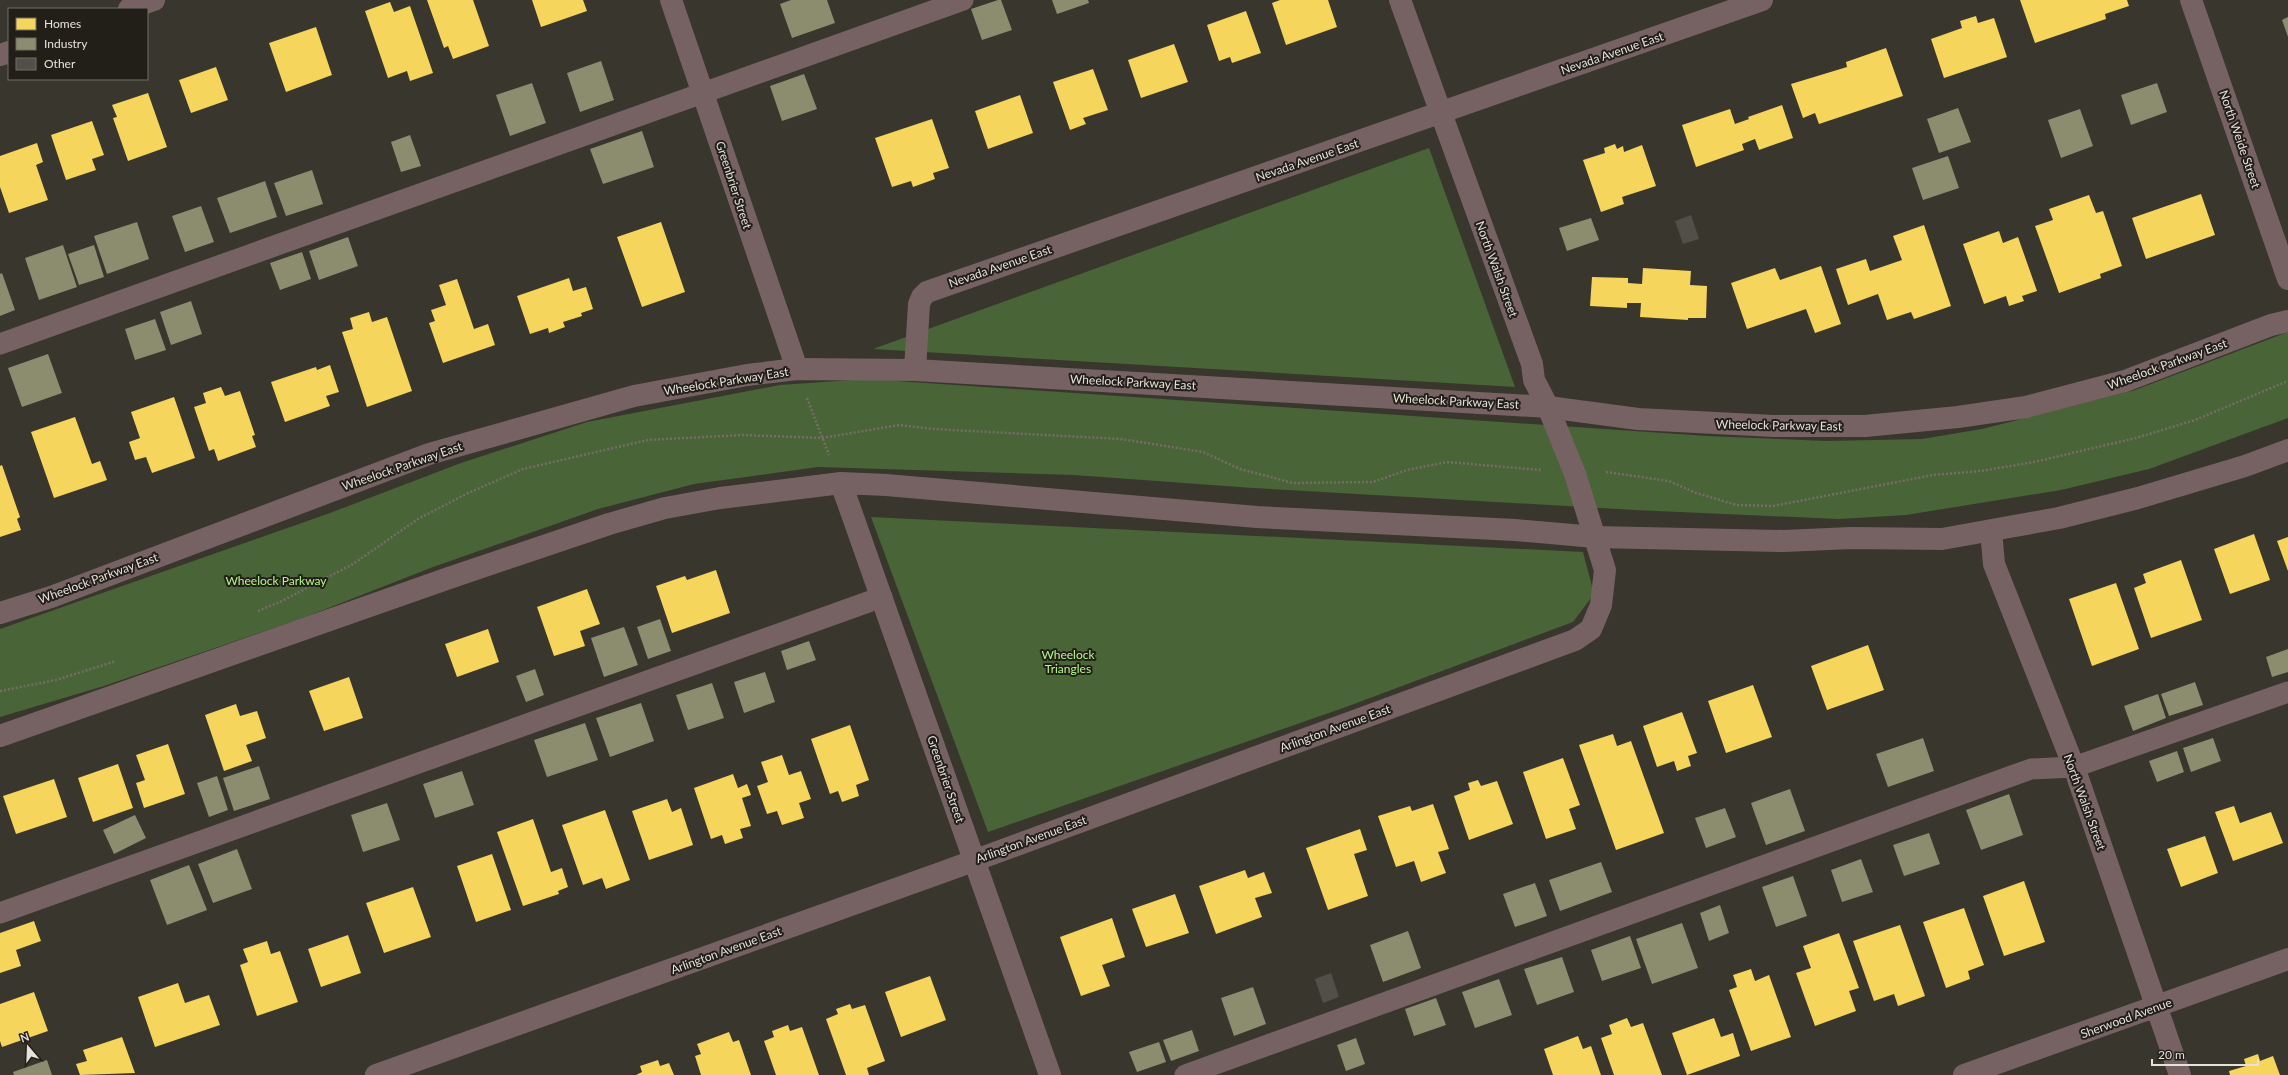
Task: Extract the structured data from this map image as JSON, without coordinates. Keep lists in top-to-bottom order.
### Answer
{
  "streets": {
    "street": [
      "Nevada Avenue East",
      "North Weide Street",
      "Greenbrier Street",
      "North Walsh Street",
      "Wheelock Parkway East",
      "Arlington Avenue East",
      "Sherwood Avenue"
    ]
  },
  "crossings": [
    ["Nevada Avenue East", "North Walsh Street"],
    ["Nevada Avenue East", "Wheelock Parkway East"],
    ["Greenbrier Street", "Wheelock Parkway East"],
    ["Greenbrier Street", "Arlington Avenue East"],
    ["North Walsh Street", "Wheelock Parkway East"],
    ["North Walsh Street", "Arlington Avenue East"],
    ["North Walsh Street", "Sherwood Avenue"]
  ],
  "parks": ["Wheelock Parkway", "Wheelock Triangles"],
  "legend": ["Homes", "Industry", "Other"],
  "scale_bar": "20 m",
  "north": "top"
}
